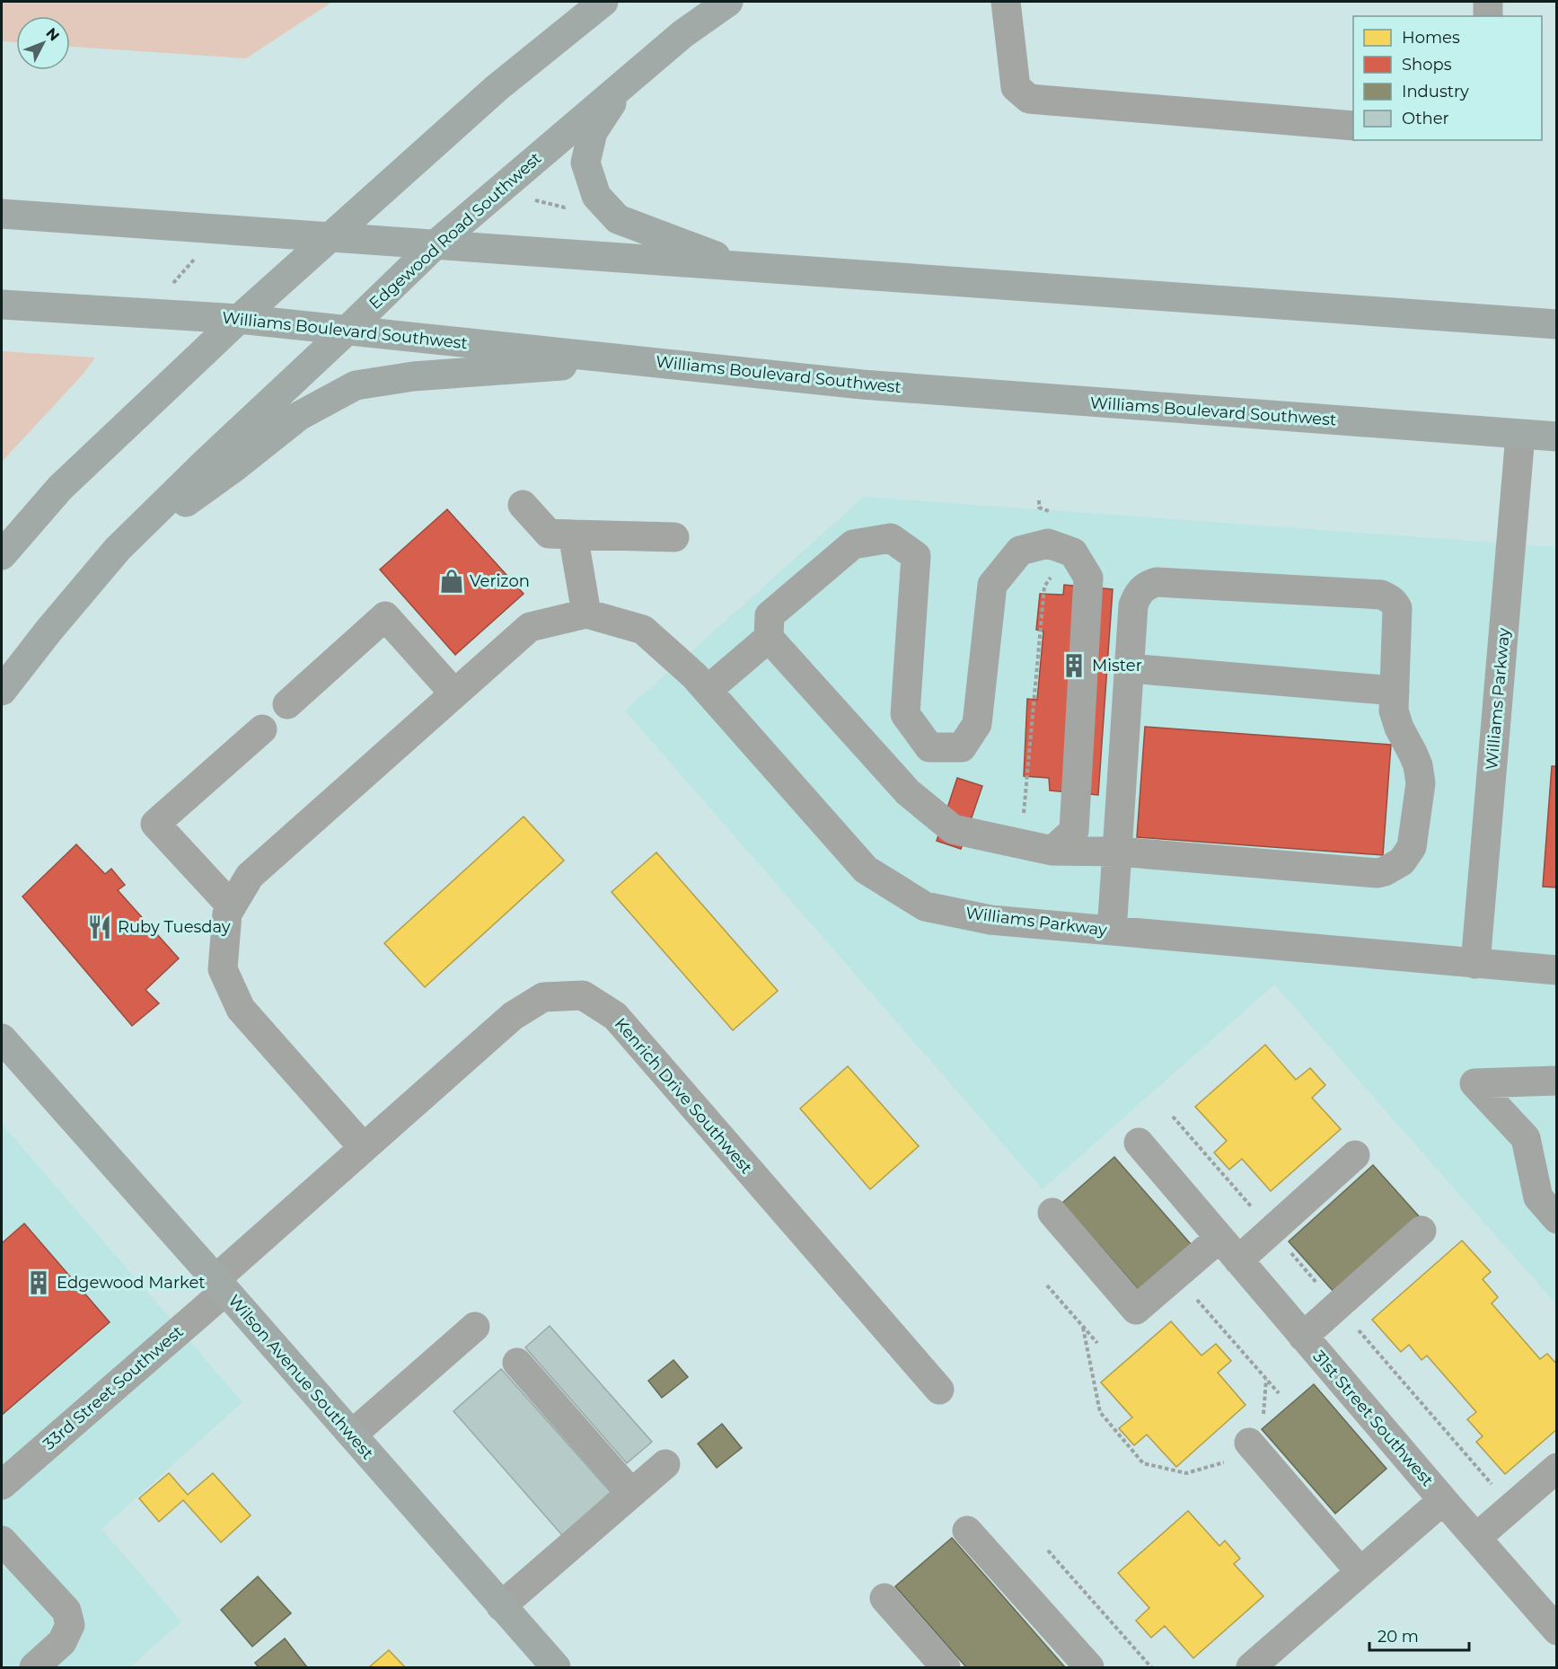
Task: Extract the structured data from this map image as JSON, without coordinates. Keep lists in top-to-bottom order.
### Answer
{
  "streets": {
    "main road": ["Edgewood Road Southwest", "Williams Boulevard Southwest", "Wilson Avenue Southwest"],
    "street": [
      "Williams Parkway",
      "Kenrich Drive Southwest",
      "33rd Street Southwest",
      "31st Street Southwest"
    ]
  },
  "crossings": [
    ["Edgewood Road Southwest", "Williams Boulevard Southwest"],
    ["Williams Boulevard Southwest", "Williams Parkway"],
    ["Kenrich Drive Southwest", "Wilson Avenue Southwest"],
    ["Kenrich Drive Southwest", "33rd Street Southwest"],
    ["Wilson Avenue Southwest", "33rd Street Southwest"]
  ],
  "places": {
    "shop": ["Verizon"],
    "building": ["Mister", "Edgewood Market"],
    "restaurant": ["Ruby Tuesday"]
  },
  "legend": [
    "Homes",
    "Shops",
    "Industry",
    "Other"
  ],
  "scale_bar": "20 m",
  "north": "top right"
}
